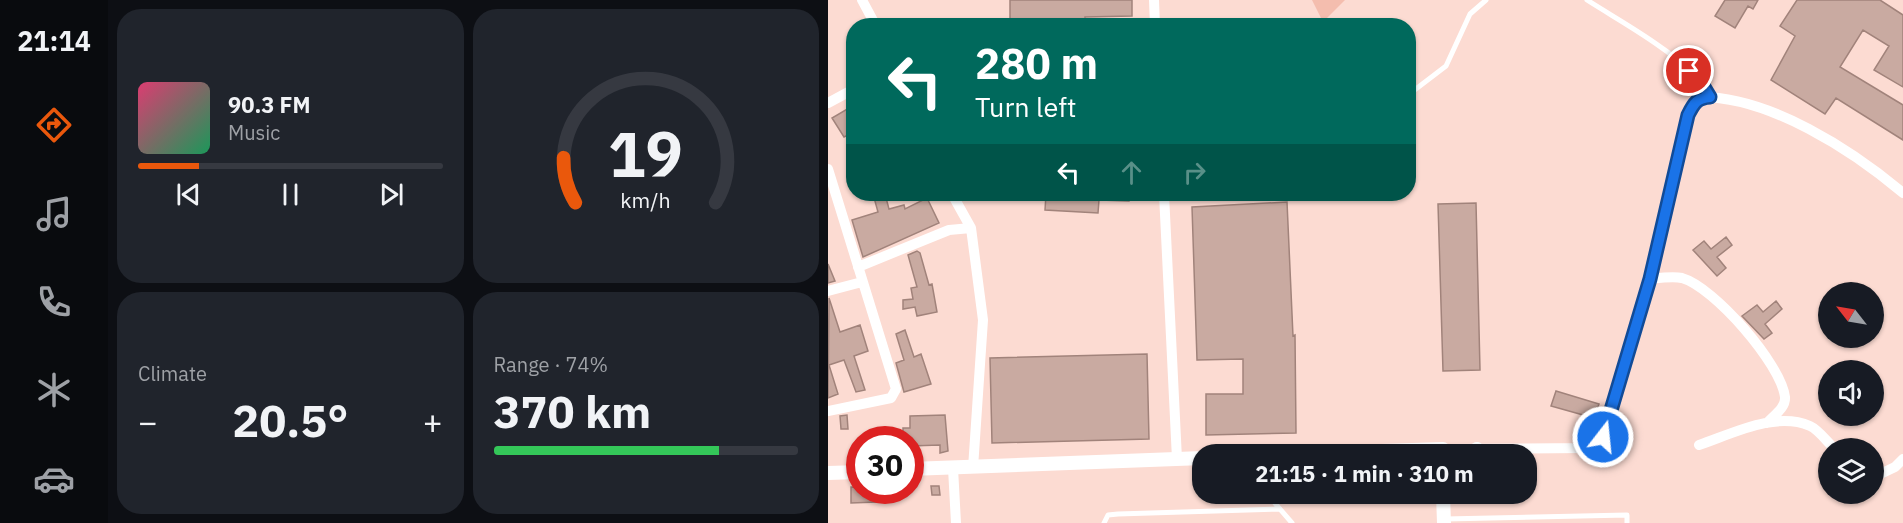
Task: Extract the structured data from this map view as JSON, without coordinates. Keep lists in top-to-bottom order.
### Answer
{
  "north": "top left",
  "page": {
    "tabs": "21:14",
    "turn": ["280 m", "Turn left"],
    "song": ["90.3 FM", "Music"],
    "tile": [
      "Climate",
      ["Range · 74%", "370 km"]
    ],
    "heat": ["−", "20.5°", "+"],
    "limit": "30",
    "trip": "21:15 · 1 min · 310 m",
    "gauge": ["19", "km/h"]
  }
}
